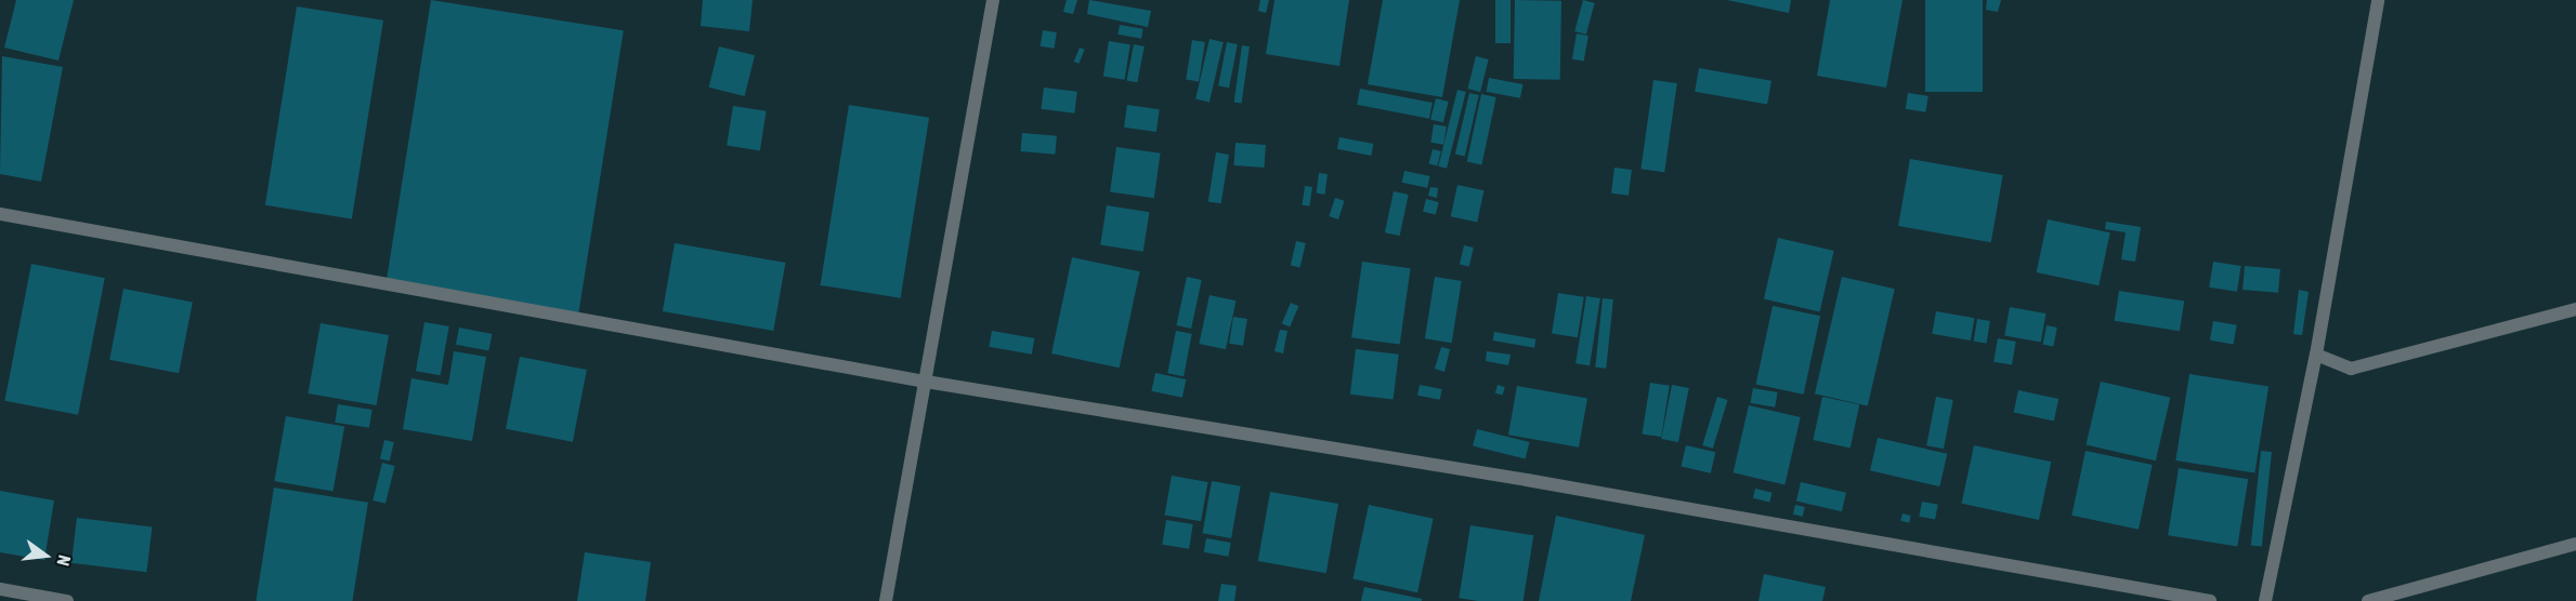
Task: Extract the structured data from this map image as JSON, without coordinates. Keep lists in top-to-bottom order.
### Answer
{
  "north": "right"
}
